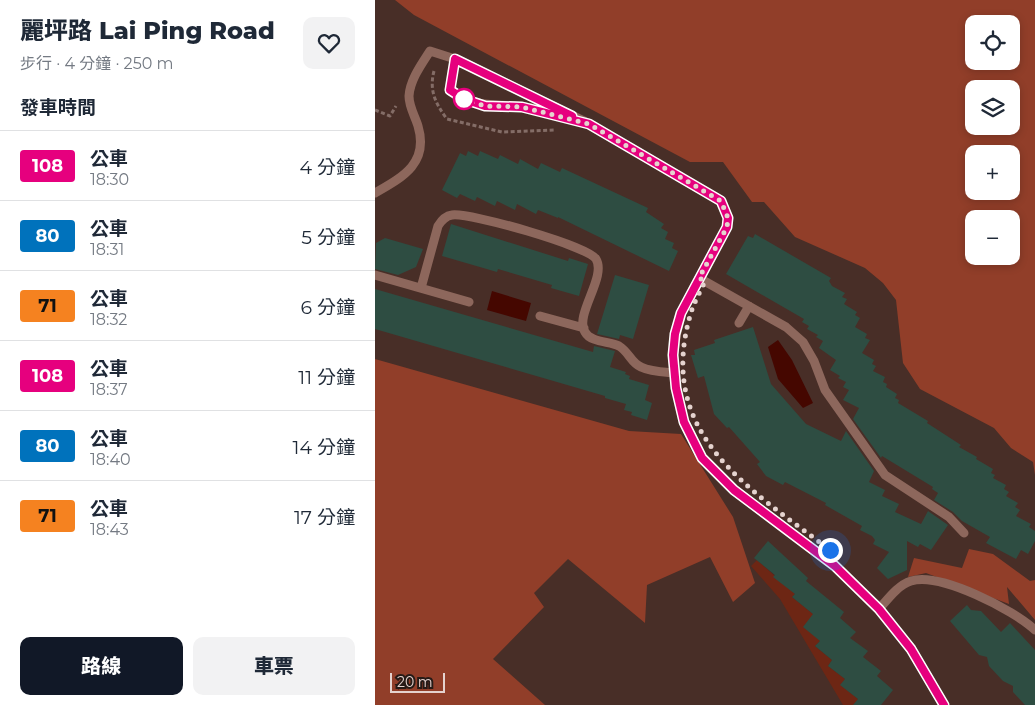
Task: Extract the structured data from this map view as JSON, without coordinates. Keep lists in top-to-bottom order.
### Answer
{
  "lines": ["bus line 108"],
  "scale_bar": "20 m",
  "page": {
    "heading": [
      ["麗坪路 Lai Ping Road", "步行 · 4 分鐘 · 250 m"],
      "發車時間"
    ],
    "map_buttons": ["+", "−"],
    "list": [
      {
        "mark": "108",
        "name": "公車",
        "note": "18:30",
        "value": "4 分鐘"
      },
      {
        "mark": "80",
        "name": "公車",
        "note": "18:31",
        "value": "5 分鐘"
      },
      {
        "mark": "71",
        "name": "公車",
        "note": "18:32",
        "value": "6 分鐘"
      },
      {
        "mark": "108",
        "name": "公車",
        "note": "18:37",
        "value": "11 分鐘"
      },
      {
        "mark": "80",
        "name": "公車",
        "note": "18:40",
        "value": "14 分鐘"
      },
      {
        "mark": "71",
        "name": "公車",
        "note": "18:43",
        "value": "17 分鐘"
      }
    ],
    "buttons": ["路線", "車票"],
    "scale": "20 m"
  }
}
